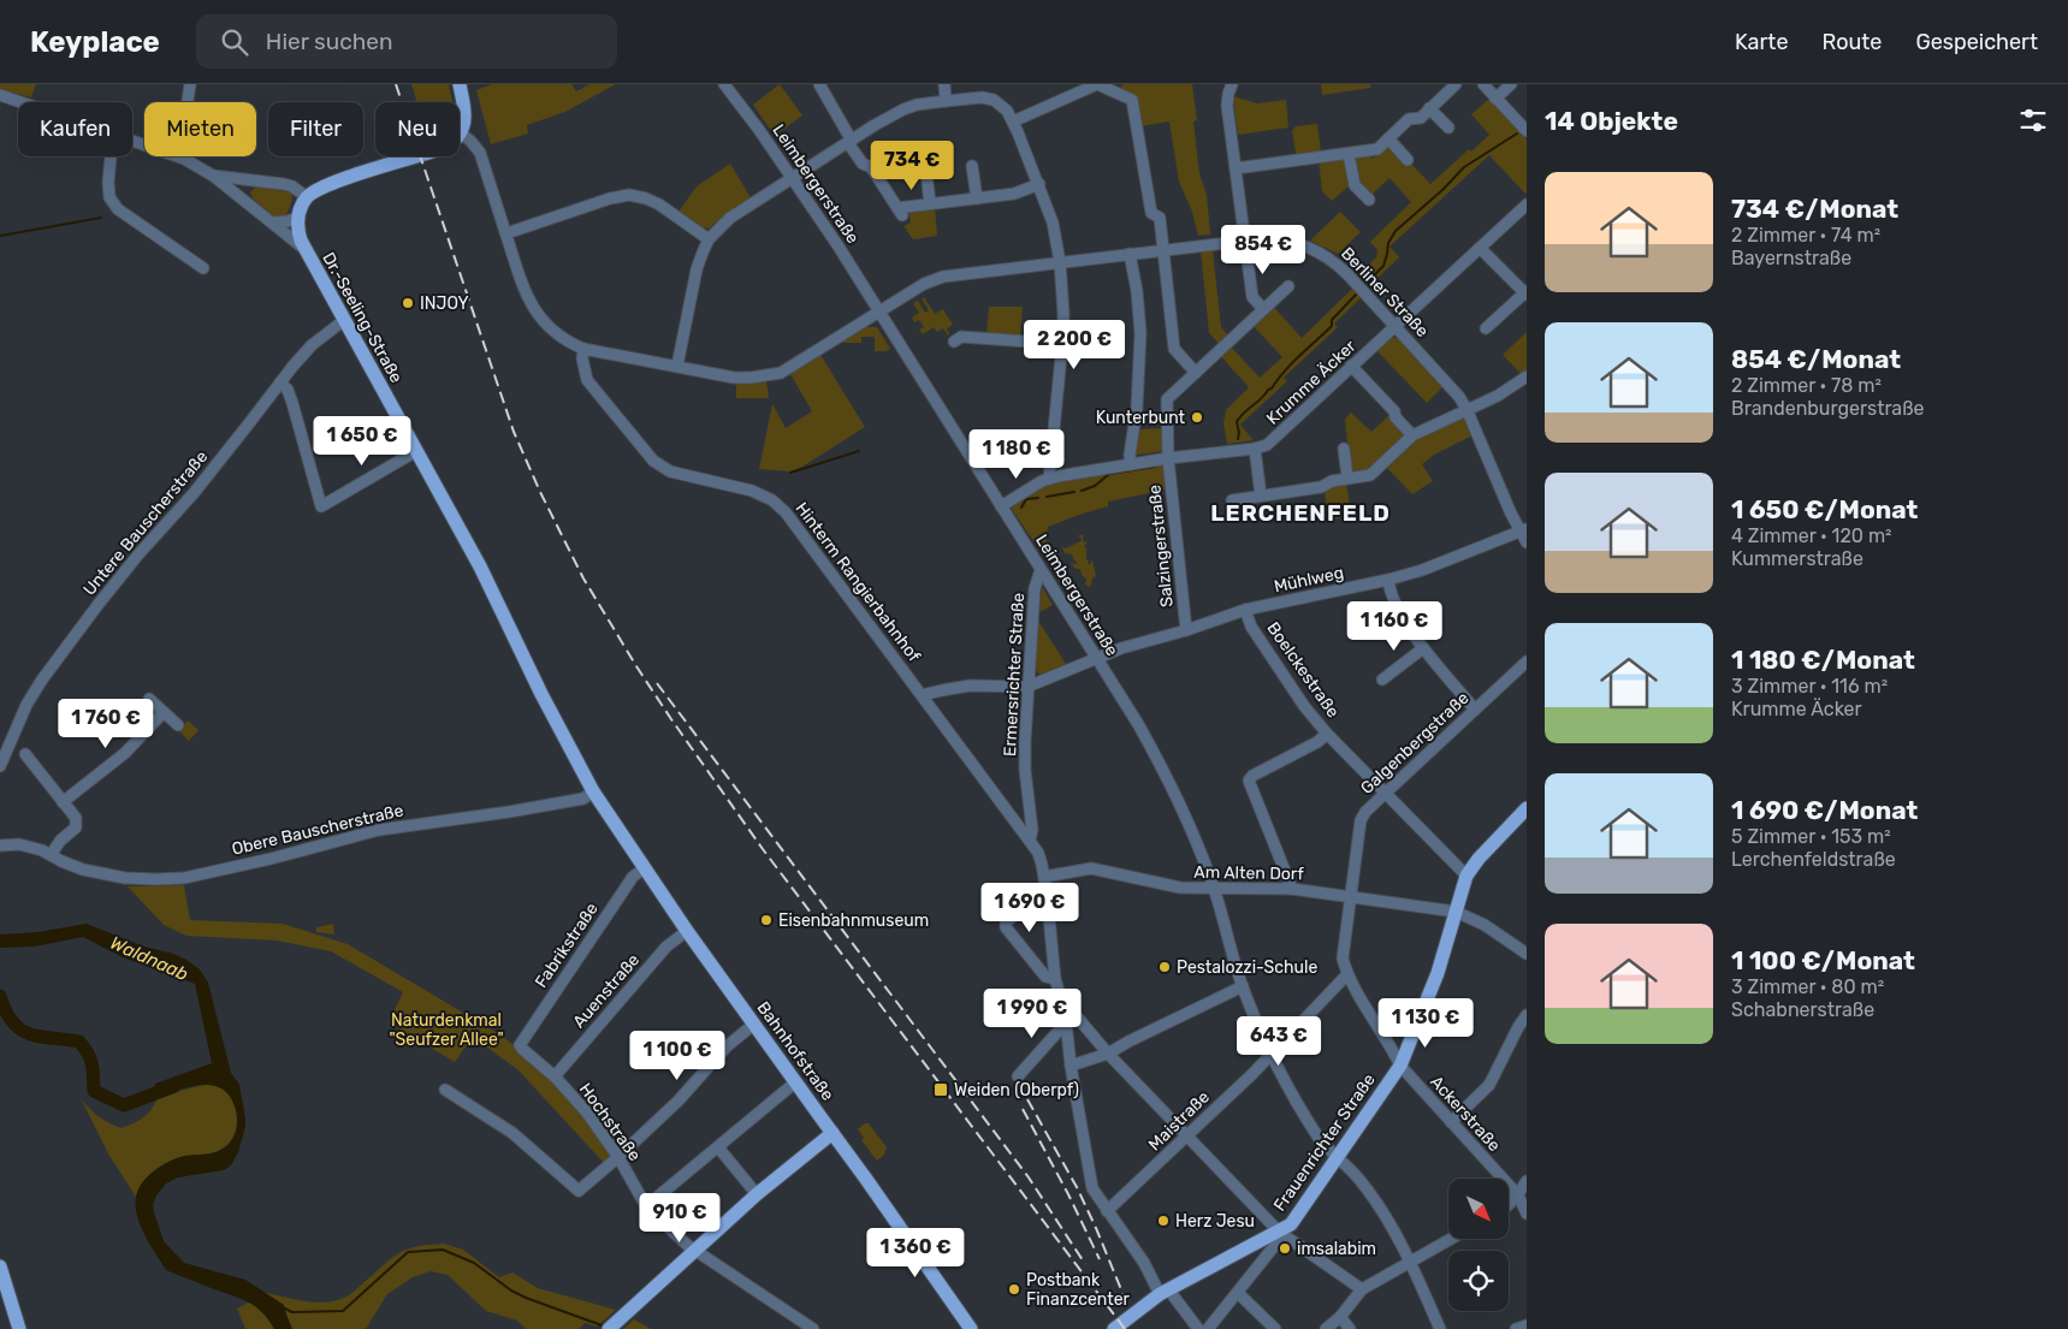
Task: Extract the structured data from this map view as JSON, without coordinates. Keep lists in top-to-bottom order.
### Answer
{
  "streets": {
    "main road": ["Dr.-Seeling-Straße", "Bahnhofstraße", "Frauenrichter Straße"],
    "street": [
      "Leimbergerstraße",
      "Berliner Straße",
      "Krumme Äcker",
      "Untere Bauscherstraße",
      "Salzingerstraße",
      "Mühlweg",
      "Hinterm Rangierbahnhof",
      "Boelckestraße",
      "Ermersrichter Straße",
      "Galgenbergstraße",
      "Obere Bauscherstraße",
      "Am Alten Dorf",
      "Fabrikstraße",
      "Auenstraße",
      "Ackerstraße",
      "Maistraße",
      "Hochstraße"
    ]
  },
  "crossings": [
    ["Leimbergerstraße", "Berliner Straße"],
    ["Leimbergerstraße", "Krumme Äcker"],
    ["Leimbergerstraße", "Mühlweg"],
    ["Leimbergerstraße", "Ermersrichter Straße"],
    ["Leimbergerstraße", "Am Alten Dorf"],
    ["Leimbergerstraße", "Maistraße"],
    ["Leimbergerstraße", "Frauenrichter Straße"],
    ["Berliner Straße", "Krumme Äcker"],
    ["Berliner Straße", "Mühlweg"],
    ["Berliner Straße", "Hinterm Rangierbahnhof"],
    ["Dr.-Seeling-Straße", "Untere Bauscherstraße"],
    ["Dr.-Seeling-Straße", "Obere Bauscherstraße"],
    ["Dr.-Seeling-Straße", "Bahnhofstraße"],
    ["Krumme Äcker", "Salzingerstraße"],
    ["Salzingerstraße", "Mühlweg"],
    ["Mühlweg", "Boelckestraße"],
    ["Mühlweg", "Ermersrichter Straße"],
    ["Hinterm Rangierbahnhof", "Ermersrichter Straße"],
    ["Boelckestraße", "Galgenbergstraße"],
    ["Boelckestraße", "Frauenrichter Straße"],
    ["Ermersrichter Straße", "Am Alten Dorf"],
    ["Ermersrichter Straße", "Maistraße"],
    ["Ermersrichter Straße", "Frauenrichter Straße"],
    ["Galgenbergstraße", "Am Alten Dorf"],
    ["Galgenbergstraße", "Ackerstraße"],
    ["Galgenbergstraße", "Maistraße"],
    ["Galgenbergstraße", "Frauenrichter Straße"],
    ["Obere Bauscherstraße", "Bahnhofstraße"],
    ["Am Alten Dorf", "Frauenrichter Straße"],
    ["Fabrikstraße", "Bahnhofstraße"],
    ["Fabrikstraße", "Hochstraße"],
    ["Auenstraße", "Bahnhofstraße"],
    ["Auenstraße", "Hochstraße"],
    ["Ackerstraße", "Frauenrichter Straße"]
  ],
  "districts": ["LERCHENFELD"],
  "water": ["Waldnaab"],
  "parks": ["Naturdenkmal \"Seufzer Allee\""],
  "places": {
    "other": [
      "INJOY",
      "Kunterbunt",
      "Eisenbahnmuseum",
      "Pestalozzi-Schule",
      "Herz Jesu",
      "imsalabim",
      "Postbank Finanzcenter"
    ],
    "transit": ["Weiden (Oberpf)"]
  },
  "north": "bottom right",
  "page": {
    "header": "Keyplace",
    "search": "Hier suchen",
    "nav": ["Karte", "Route", "Gespeichert"],
    "heading": "14 Objekte",
    "chip": [
      "Kaufen",
      "Mieten",
      "Filter",
      "Neu"
    ],
    "price": [
      "734 €",
      "854 €",
      "2 200 €",
      "1 650 €",
      "1 180 €",
      "1 160 €",
      "1 760 €",
      "1 690 €",
      "1 990 €",
      "1 130 €",
      "643 €",
      "1 100 €",
      "910 €",
      "1 360 €"
    ],
    "list": [
      {
        "name": "734 €/Monat",
        "note": "2 Zimmer · 74 m² · Bayernstraße"
      },
      {
        "name": "854 €/Monat",
        "note": "2 Zimmer · 78 m² · Brandenburgerstraße"
      },
      {
        "name": "1 650 €/Monat",
        "note": "4 Zimmer · 120 m² · Kummerstraße"
      },
      {
        "name": "1 180 €/Monat",
        "note": "3 Zimmer · 116 m² · Krumme Äcker"
      },
      {
        "name": "1 690 €/Monat",
        "note": "5 Zimmer · 153 m² · Lerchenfeldstraße"
      },
      {
        "name": "1 100 €/Monat",
        "note": "3 Zimmer · 80 m² · Schabnerstraße"
      }
    ]
  }
}
